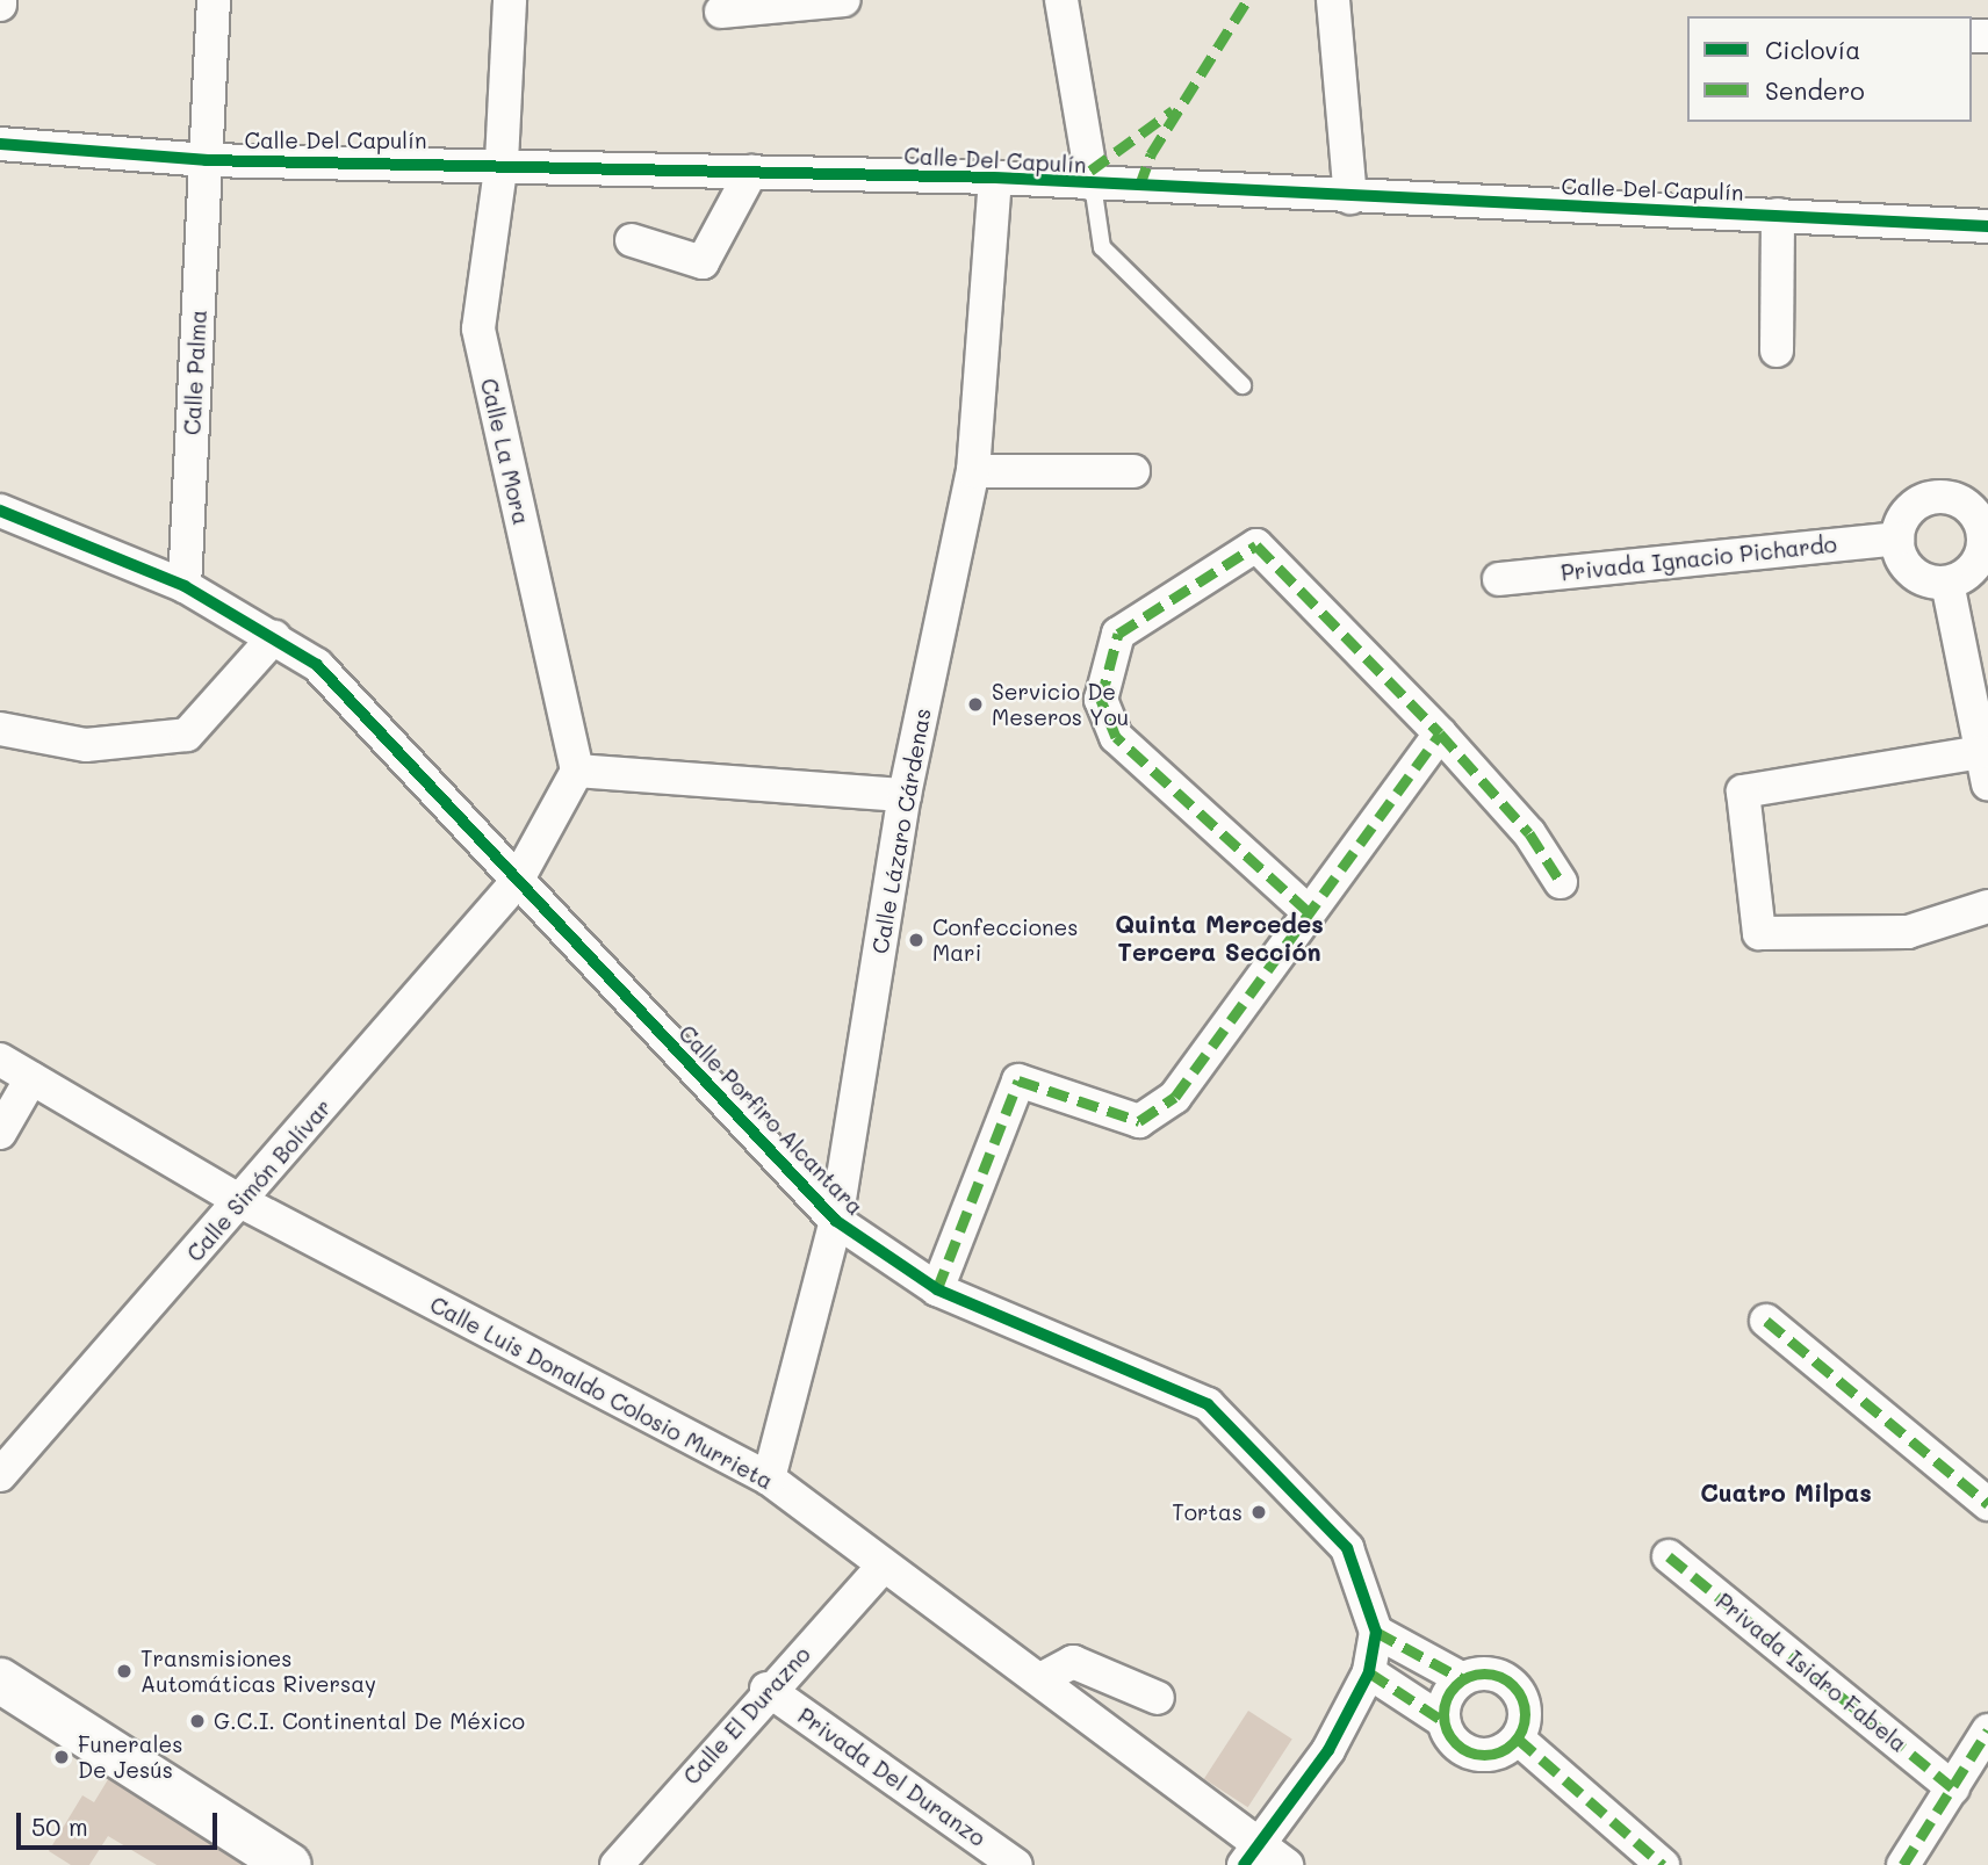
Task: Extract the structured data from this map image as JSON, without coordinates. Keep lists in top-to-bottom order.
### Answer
{
  "streets": {
    "street": [
      "Calle Del Capulín",
      "Calle Palma",
      "Calle La Mora",
      "Privada Ignacio Pichardo",
      "Calle Lázaro Cárdenas",
      "Calle Porfiro Alcantara",
      "Calle Simón Bolívar",
      "Calle Luis Donaldo Colosio Murrieta",
      "Privada Isidro Fabela",
      "Calle El Durazno",
      "Privada Del Duranzo"
    ]
  },
  "crossings": [
    ["Calle Del Capulín", "Calle Palma"],
    ["Calle Del Capulín", "Calle La Mora"],
    ["Calle Del Capulín", "Calle Lázaro Cárdenas"],
    ["Calle Palma", "Calle Porfiro Alcantara"],
    ["Calle Lázaro Cárdenas", "Calle Porfiro Alcantara"],
    ["Calle Lázaro Cárdenas", "Calle Luis Donaldo Colosio Murrieta"],
    ["Calle Porfiro Alcantara", "Calle Simón Bolívar"],
    ["Calle Porfiro Alcantara", "Calle Luis Donaldo Colosio Murrieta"],
    ["Calle Simón Bolívar", "Calle Luis Donaldo Colosio Murrieta"],
    ["Calle Luis Donaldo Colosio Murrieta", "Calle El Durazno"],
    ["Calle El Durazno", "Privada Del Duranzo"]
  ],
  "districts": ["Quinta Mercedes Tercera Sección", "Cuatro Milpas"],
  "places": [
    "Servicio De Meseros You",
    "Confecciones Mari",
    "Tortas",
    "Transmisiones Automáticas Riversay",
    "G.C.I. Continental De México",
    "Funerales De Jesús"
  ],
  "legend": ["Ciclovía", "Sendero"],
  "scale_bar": "50 m"
}
